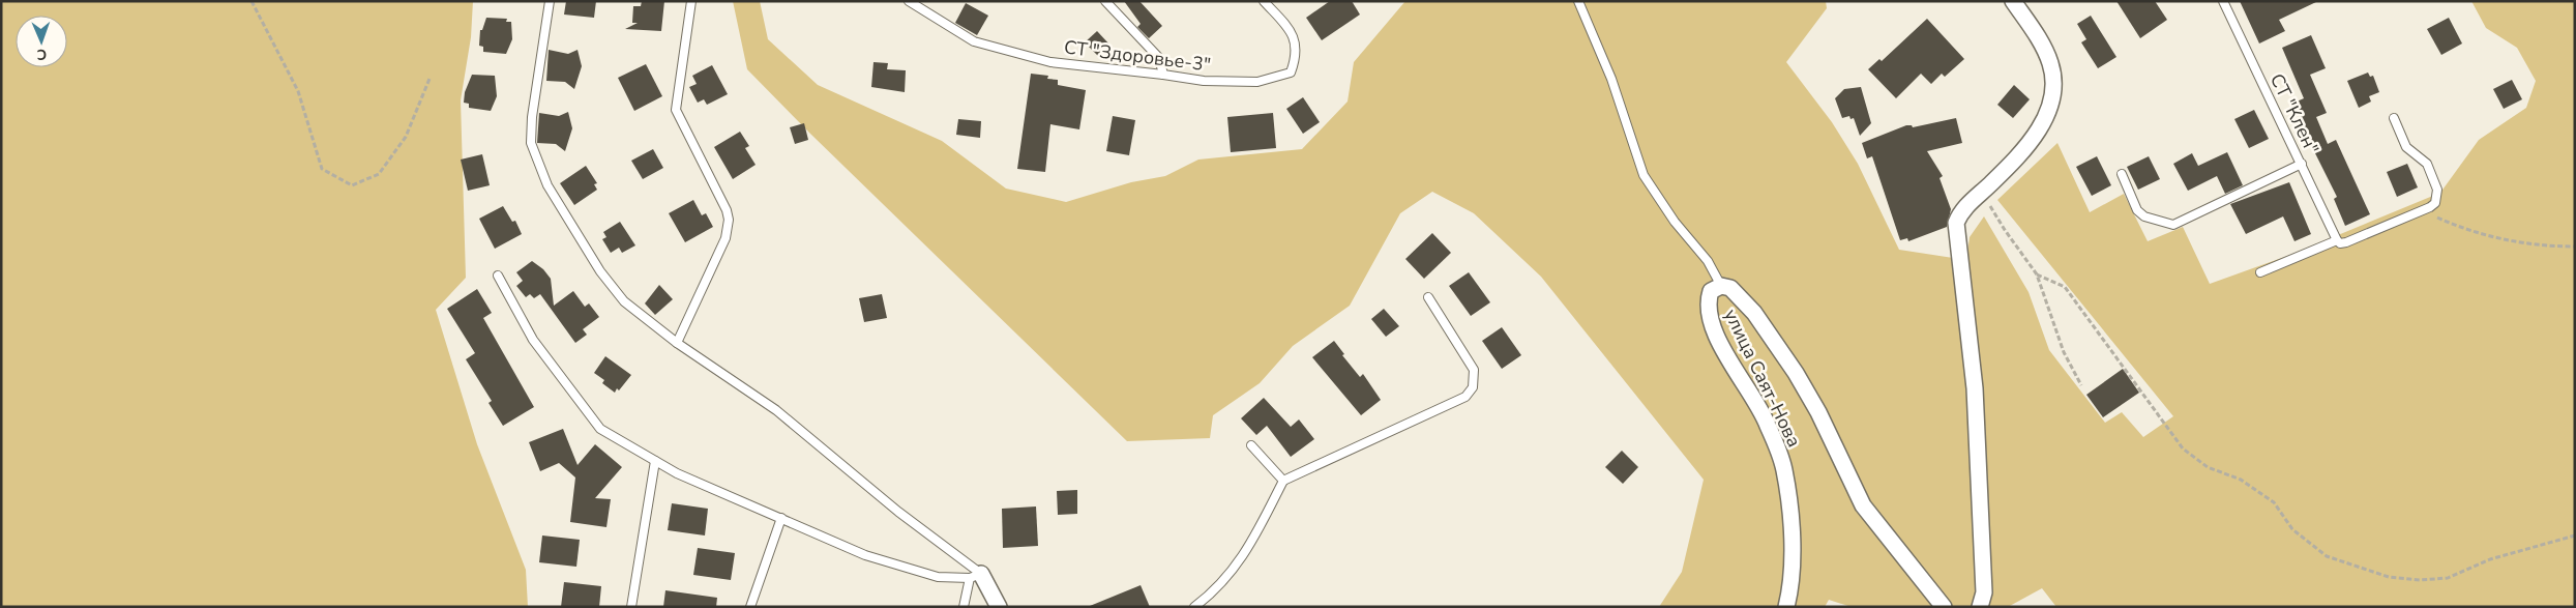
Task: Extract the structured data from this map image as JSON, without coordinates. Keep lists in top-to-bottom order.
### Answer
{
  "streets": {
    "street": ["улица Саят-Нова"],
    "lane": ["СТ \"Здоровье-3\"", "СТ \"Клен\""]
  },
  "north": "bottom"
}
